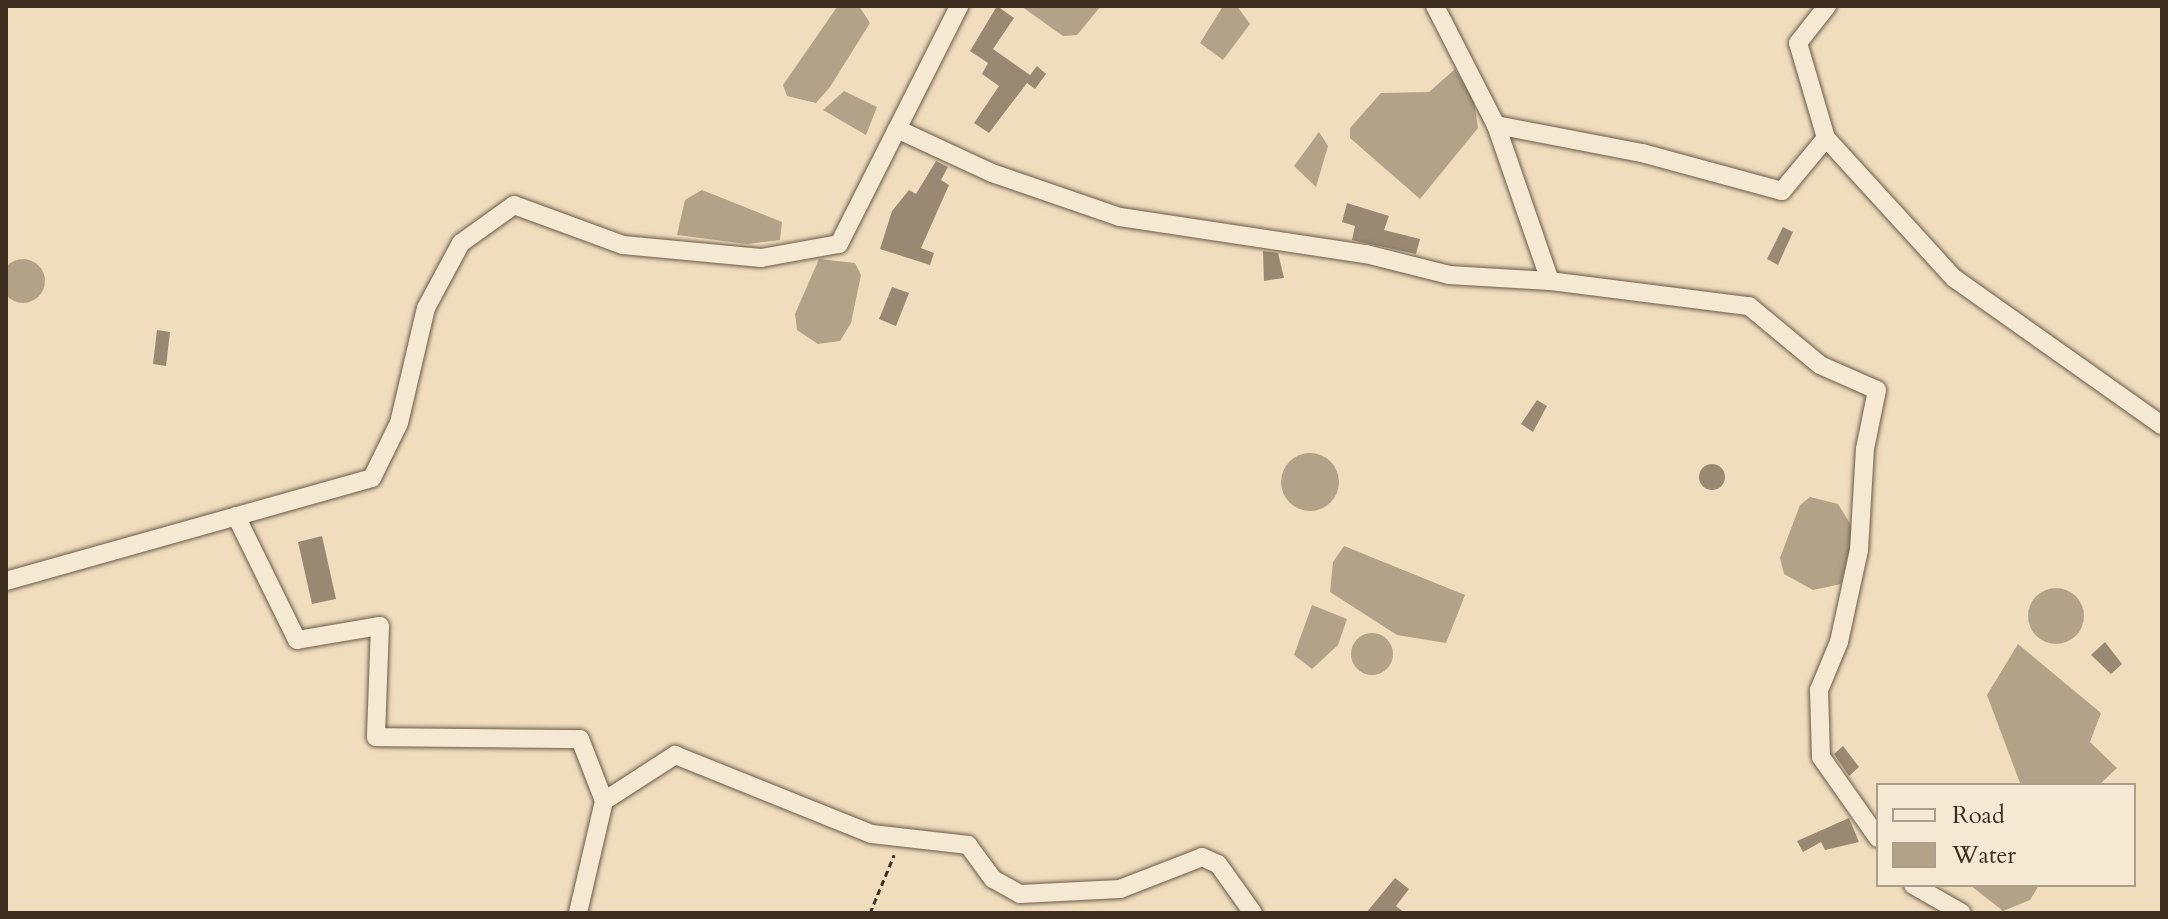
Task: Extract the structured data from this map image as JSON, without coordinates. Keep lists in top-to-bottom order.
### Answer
{
  "legend": ["Road", "Water"]
}
